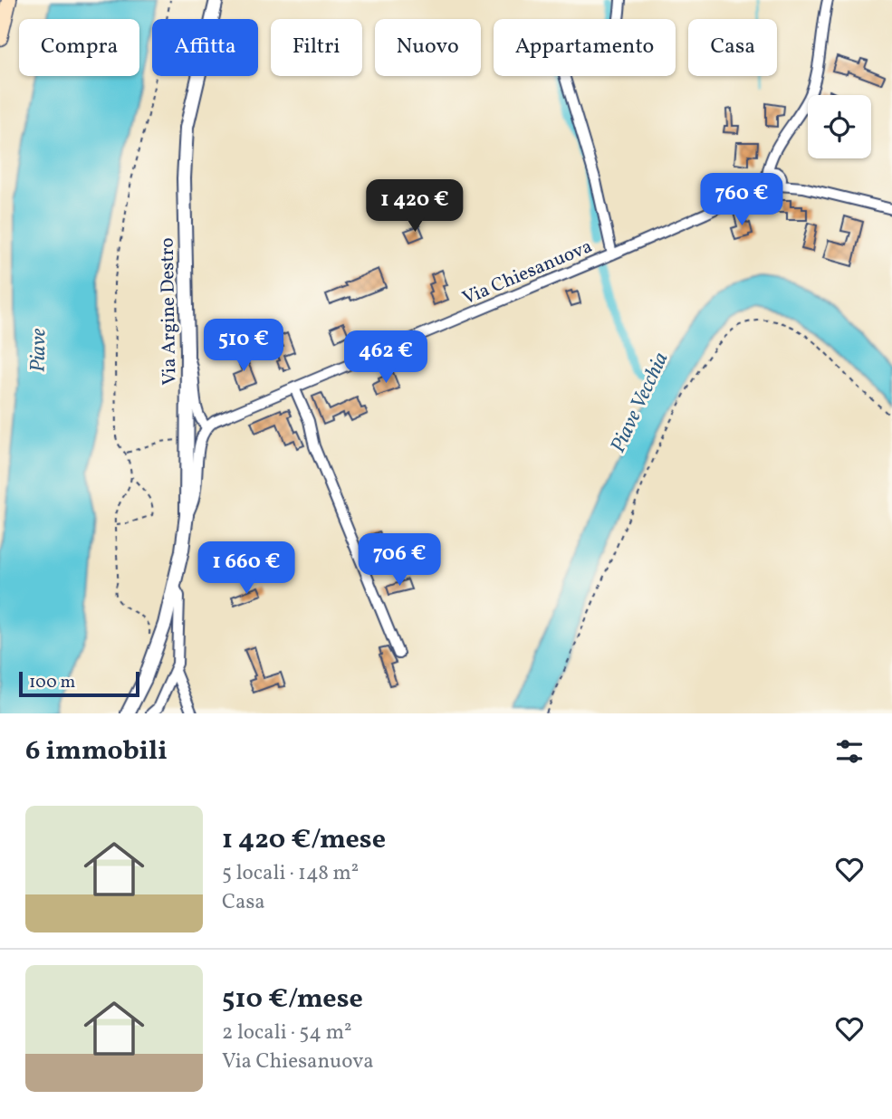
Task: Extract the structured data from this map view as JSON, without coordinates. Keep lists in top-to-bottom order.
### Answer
{
  "streets": {
    "street": ["Via Chiesanuova", "Via Argine Destro"]
  },
  "water": ["Piave", "Piave Vecchia"],
  "scale_bar": "100 m",
  "page": {
    "chip": [
      "Compra",
      "Affitta",
      "Filtri",
      "Nuovo",
      "Appartamento",
      "Casa"
    ],
    "price": [
      "760 €",
      "1 420 €",
      "510 €",
      "462 €",
      "706 €",
      "1 660 €"
    ],
    "scale": "100 m",
    "heading": "6 immobili",
    "list": [
      {
        "name": "1 420 €/mese",
        "note": "5 locali · 148 m² · Casa"
      },
      {
        "name": "510 €/mese",
        "note": "2 locali · 54 m² · Via Chiesanuova"
      }
    ]
  }
}
